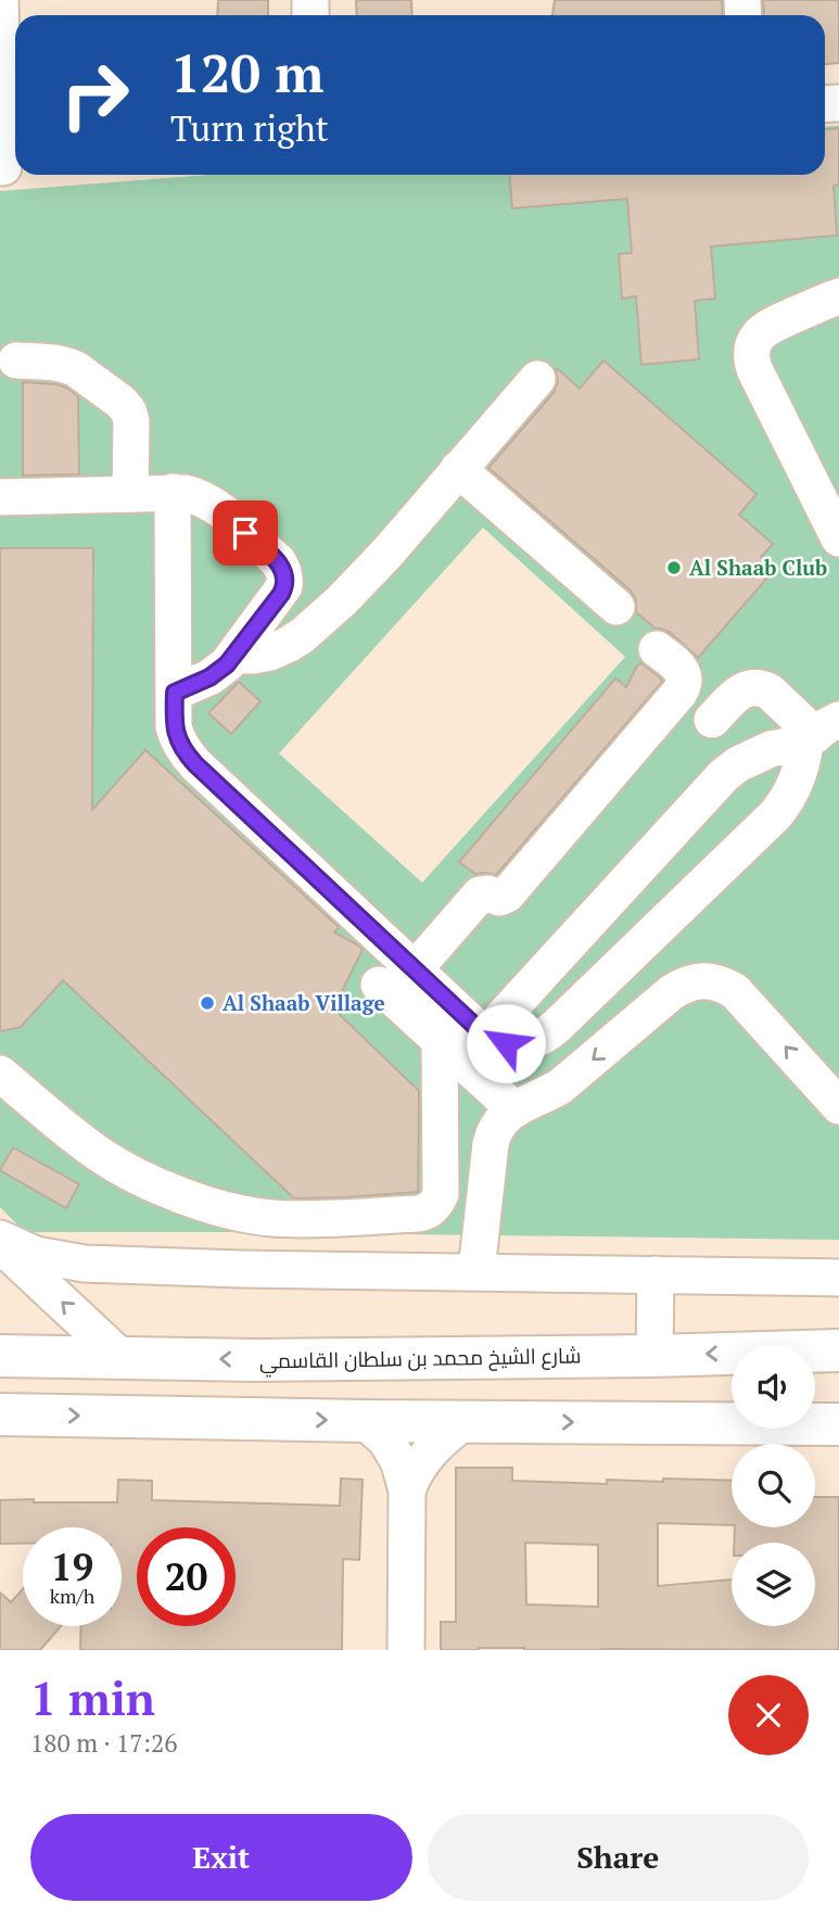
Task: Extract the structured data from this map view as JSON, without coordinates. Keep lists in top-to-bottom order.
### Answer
{
  "streets": {
    "main road": ["شارع الشيخ محمد بن سلطان القاسمي"]
  },
  "places": ["Al Shaab Club", "Al Shaab Village"],
  "page": {
    "turn": ["120 m", "Turn right"],
    "speed": "19 km/h",
    "limit": "20",
    "heading": ["1 min", "180 m · 17:26"],
    "buttons": ["Exit", "Share"]
  }
}
